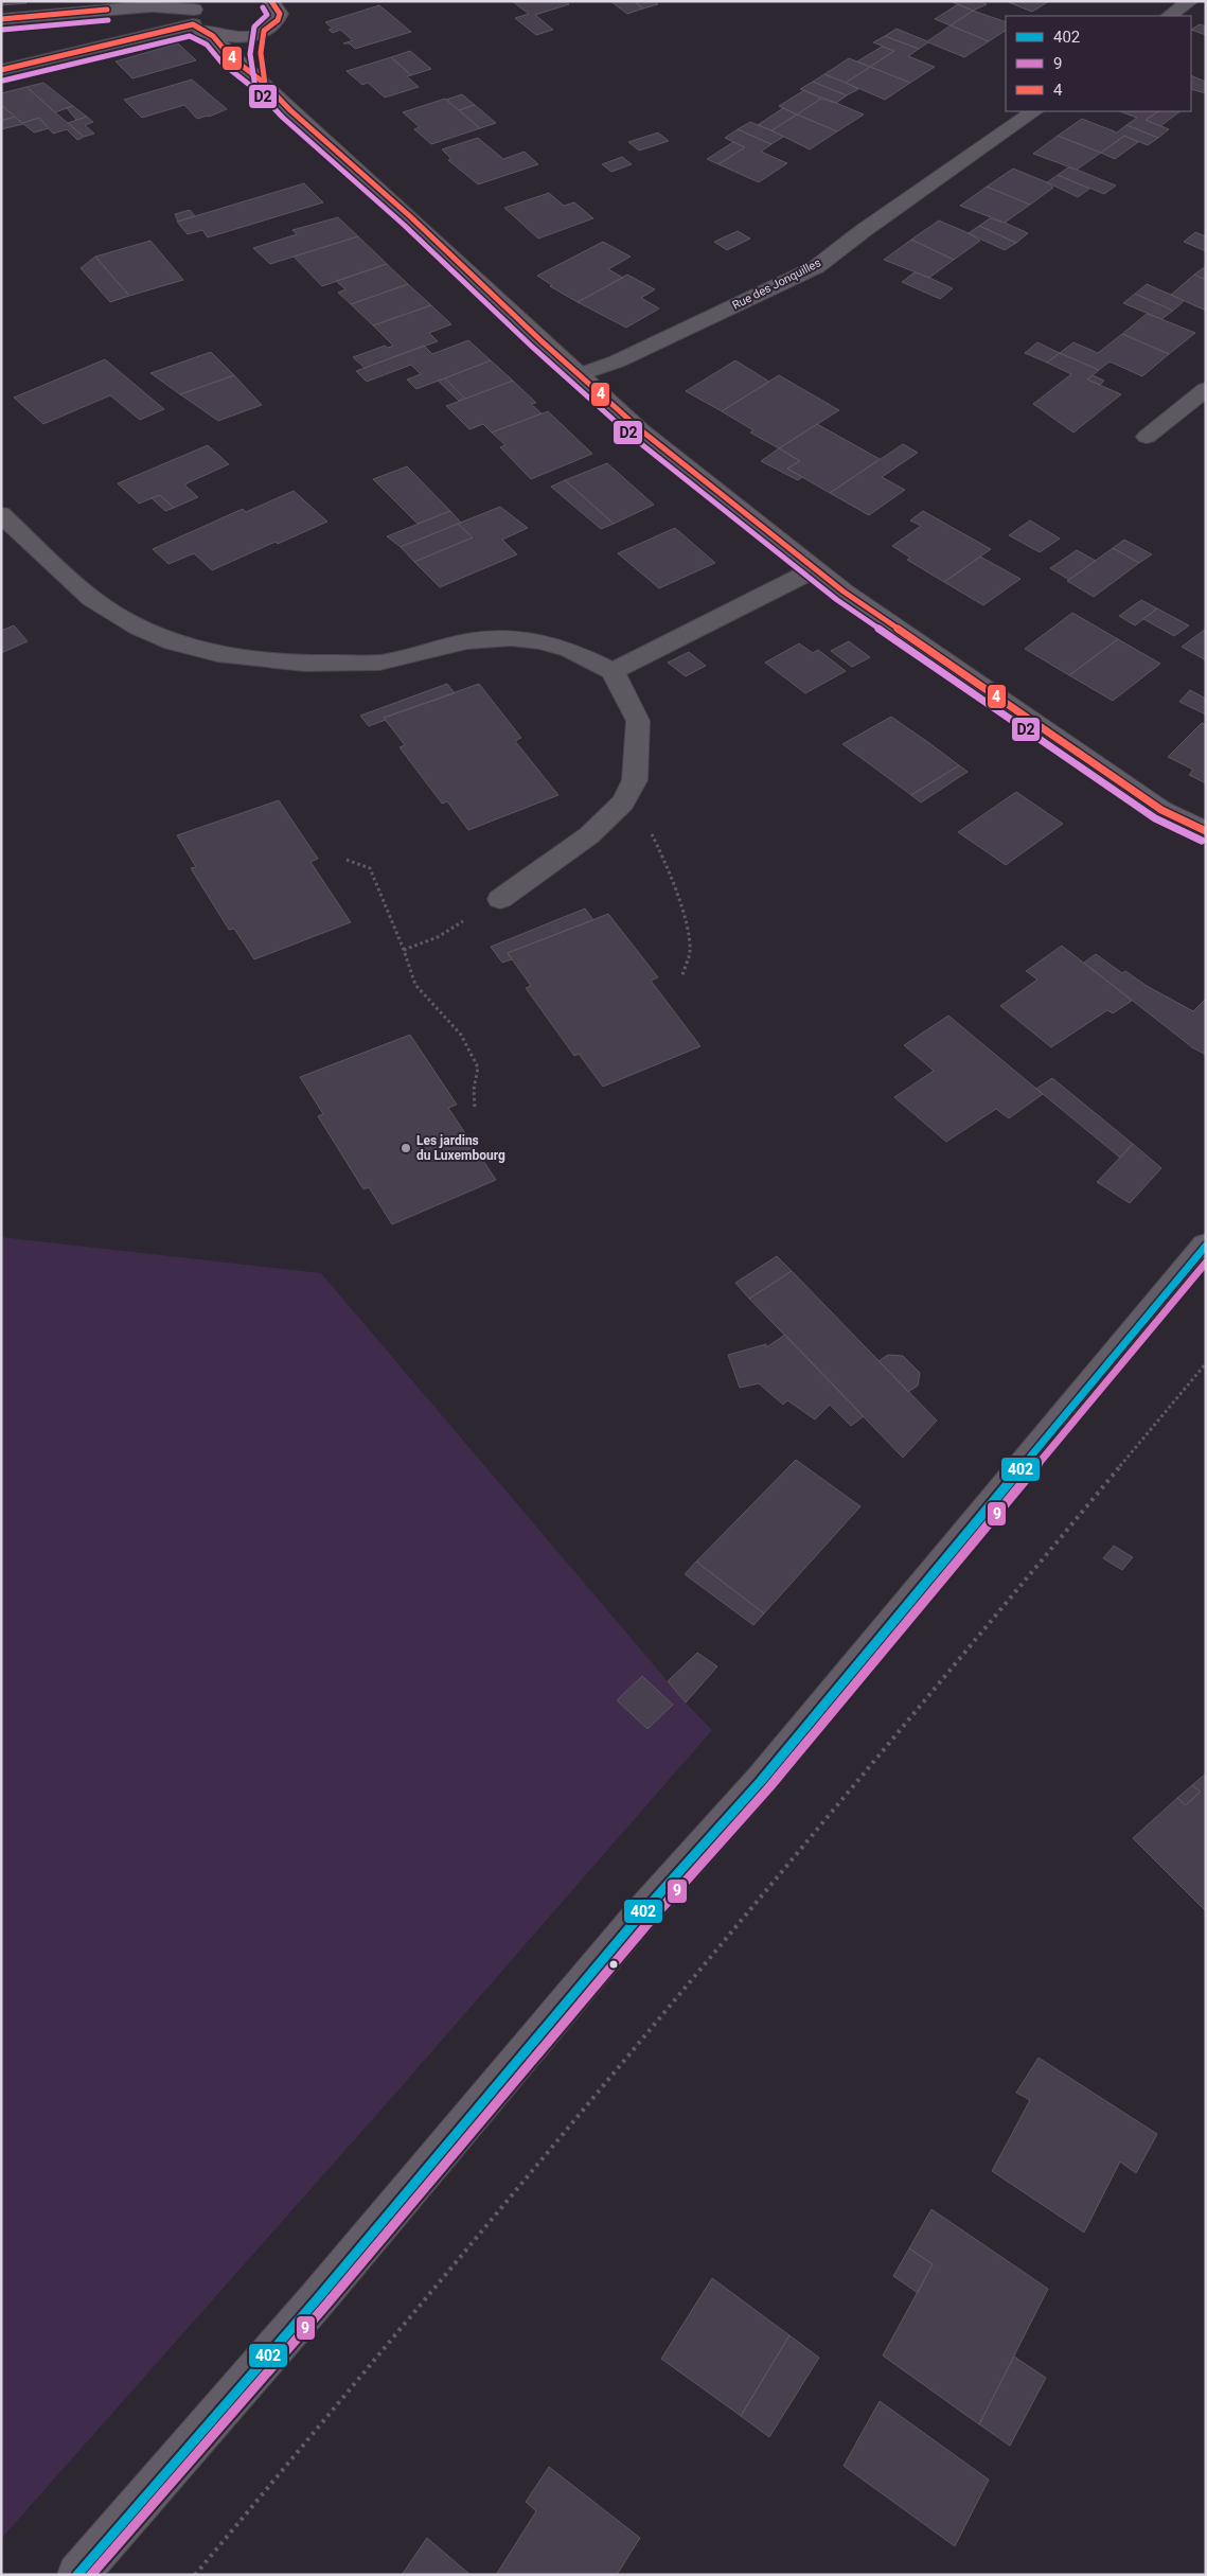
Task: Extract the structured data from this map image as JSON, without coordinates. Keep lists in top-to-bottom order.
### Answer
{
  "streets": {
    "street": ["Rue des Jonquilles"]
  },
  "places": ["Les jardins du Luxembourg"],
  "lines": [
    "transit line 4",
    "transit line D2",
    "transit line 402",
    "transit line 9"
  ],
  "legend": ["402", "9", "4"]
}
